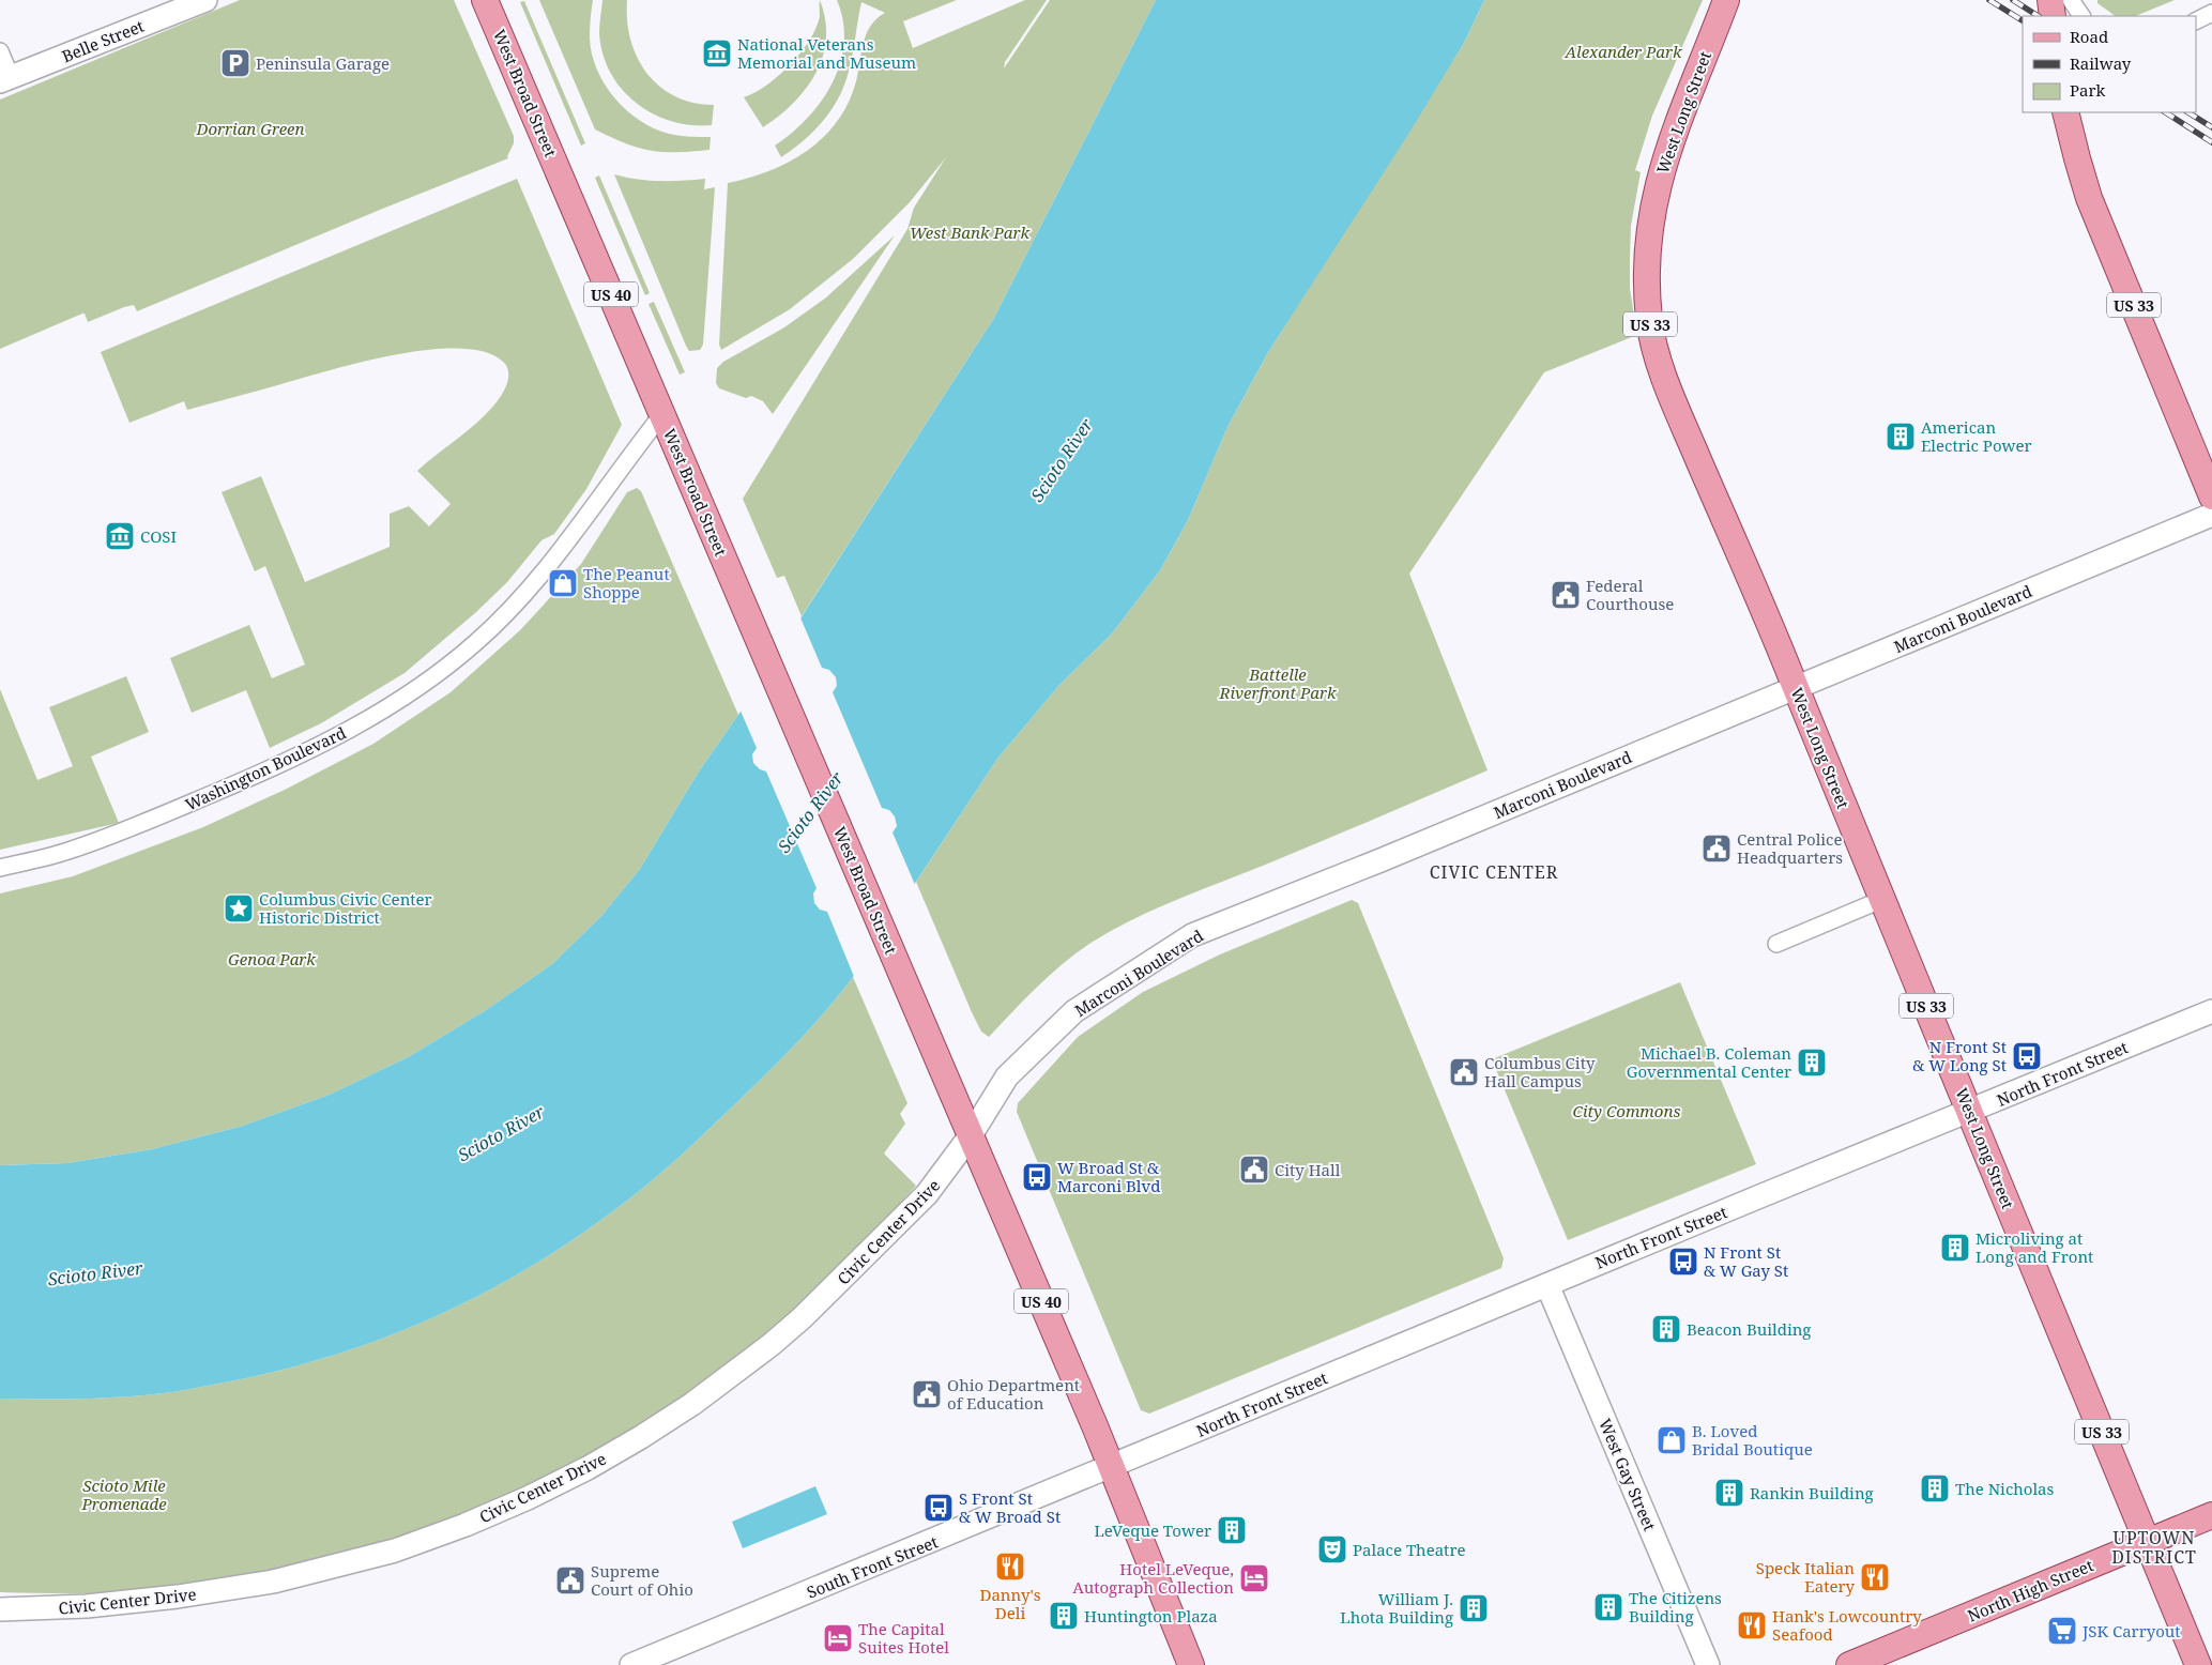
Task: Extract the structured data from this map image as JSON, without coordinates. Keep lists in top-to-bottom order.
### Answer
{
  "streets": {
    "main road": [
      "West Broad Street",
      "West Long Street",
      "US 40",
      "US 33",
      "North High Street"
    ],
    "street": [
      "Belle Street",
      "Marconi Boulevard",
      "Washington Boulevard",
      "North Front Street",
      "Civic Center Drive",
      "West Gay Street",
      "South Front Street"
    ]
  },
  "crossings": [
    ["West Broad Street", "Marconi Boulevard"],
    ["West Broad Street", "Washington Boulevard"],
    ["West Broad Street", "North Front Street"],
    ["West Broad Street", "Civic Center Drive"],
    ["West Broad Street", "South Front Street"],
    ["West Long Street", "US 33"],
    ["West Long Street", "Marconi Boulevard"],
    ["West Long Street", "North Front Street"],
    ["West Long Street", "North High Street"],
    ["US 33", "North High Street"],
    ["Marconi Boulevard", "Civic Center Drive"],
    ["North Front Street", "West Gay Street"],
    ["North Front Street", "South Front Street"]
  ],
  "districts": ["CIVIC CENTER", "UPTOWN DISTRICT"],
  "water": ["Scioto River"],
  "parks": [
    "Alexander Park",
    "Dorrian Green",
    "West Bank Park",
    "Battelle Riverfront Park",
    "Genoa Park",
    "City Commons",
    "Scioto Mile Promenade"
  ],
  "places": {
    "museum": ["National Veterans Memorial and Museum", "COSI"],
    "parking": ["Peninsula Garage"],
    "building": [
      "American Electric Power",
      "Michael B. Coleman Governmental Center",
      "Microliving at Long and Front",
      "Beacon Building",
      "The Nicholas",
      "Rankin Building",
      "LeVeque Tower",
      "The Citizens Building",
      "William J. Lhota Building",
      "Huntington Plaza"
    ],
    "shop": ["The Peanut Shoppe", "B. Loved Bridal Boutique"],
    "public building": [
      "Federal Courthouse",
      "Central Police Headquarters",
      "Columbus City Hall Campus",
      "City Hall",
      "Ohio Department of Education",
      "Supreme Court of Ohio"
    ],
    "place": ["Columbus Civic Center Historic District"],
    "bus stop": [
      "N Front St & W Long St",
      "W Broad St & Marconi Blvd",
      "N Front St & W Gay St",
      "S Front St & W Broad St"
    ],
    "theatre": ["Palace Theatre"],
    "restaurant": ["Danny's Deli", "Speck Italian Eatery", "Hank's Lowcountry Seafood"],
    "hotel": ["Hotel LeVeque, Autograph Collection", "The Capital Suites Hotel"],
    "supermarket": ["JSK Carryout"]
  },
  "legend": ["Road", "Railway", "Park"]
}
